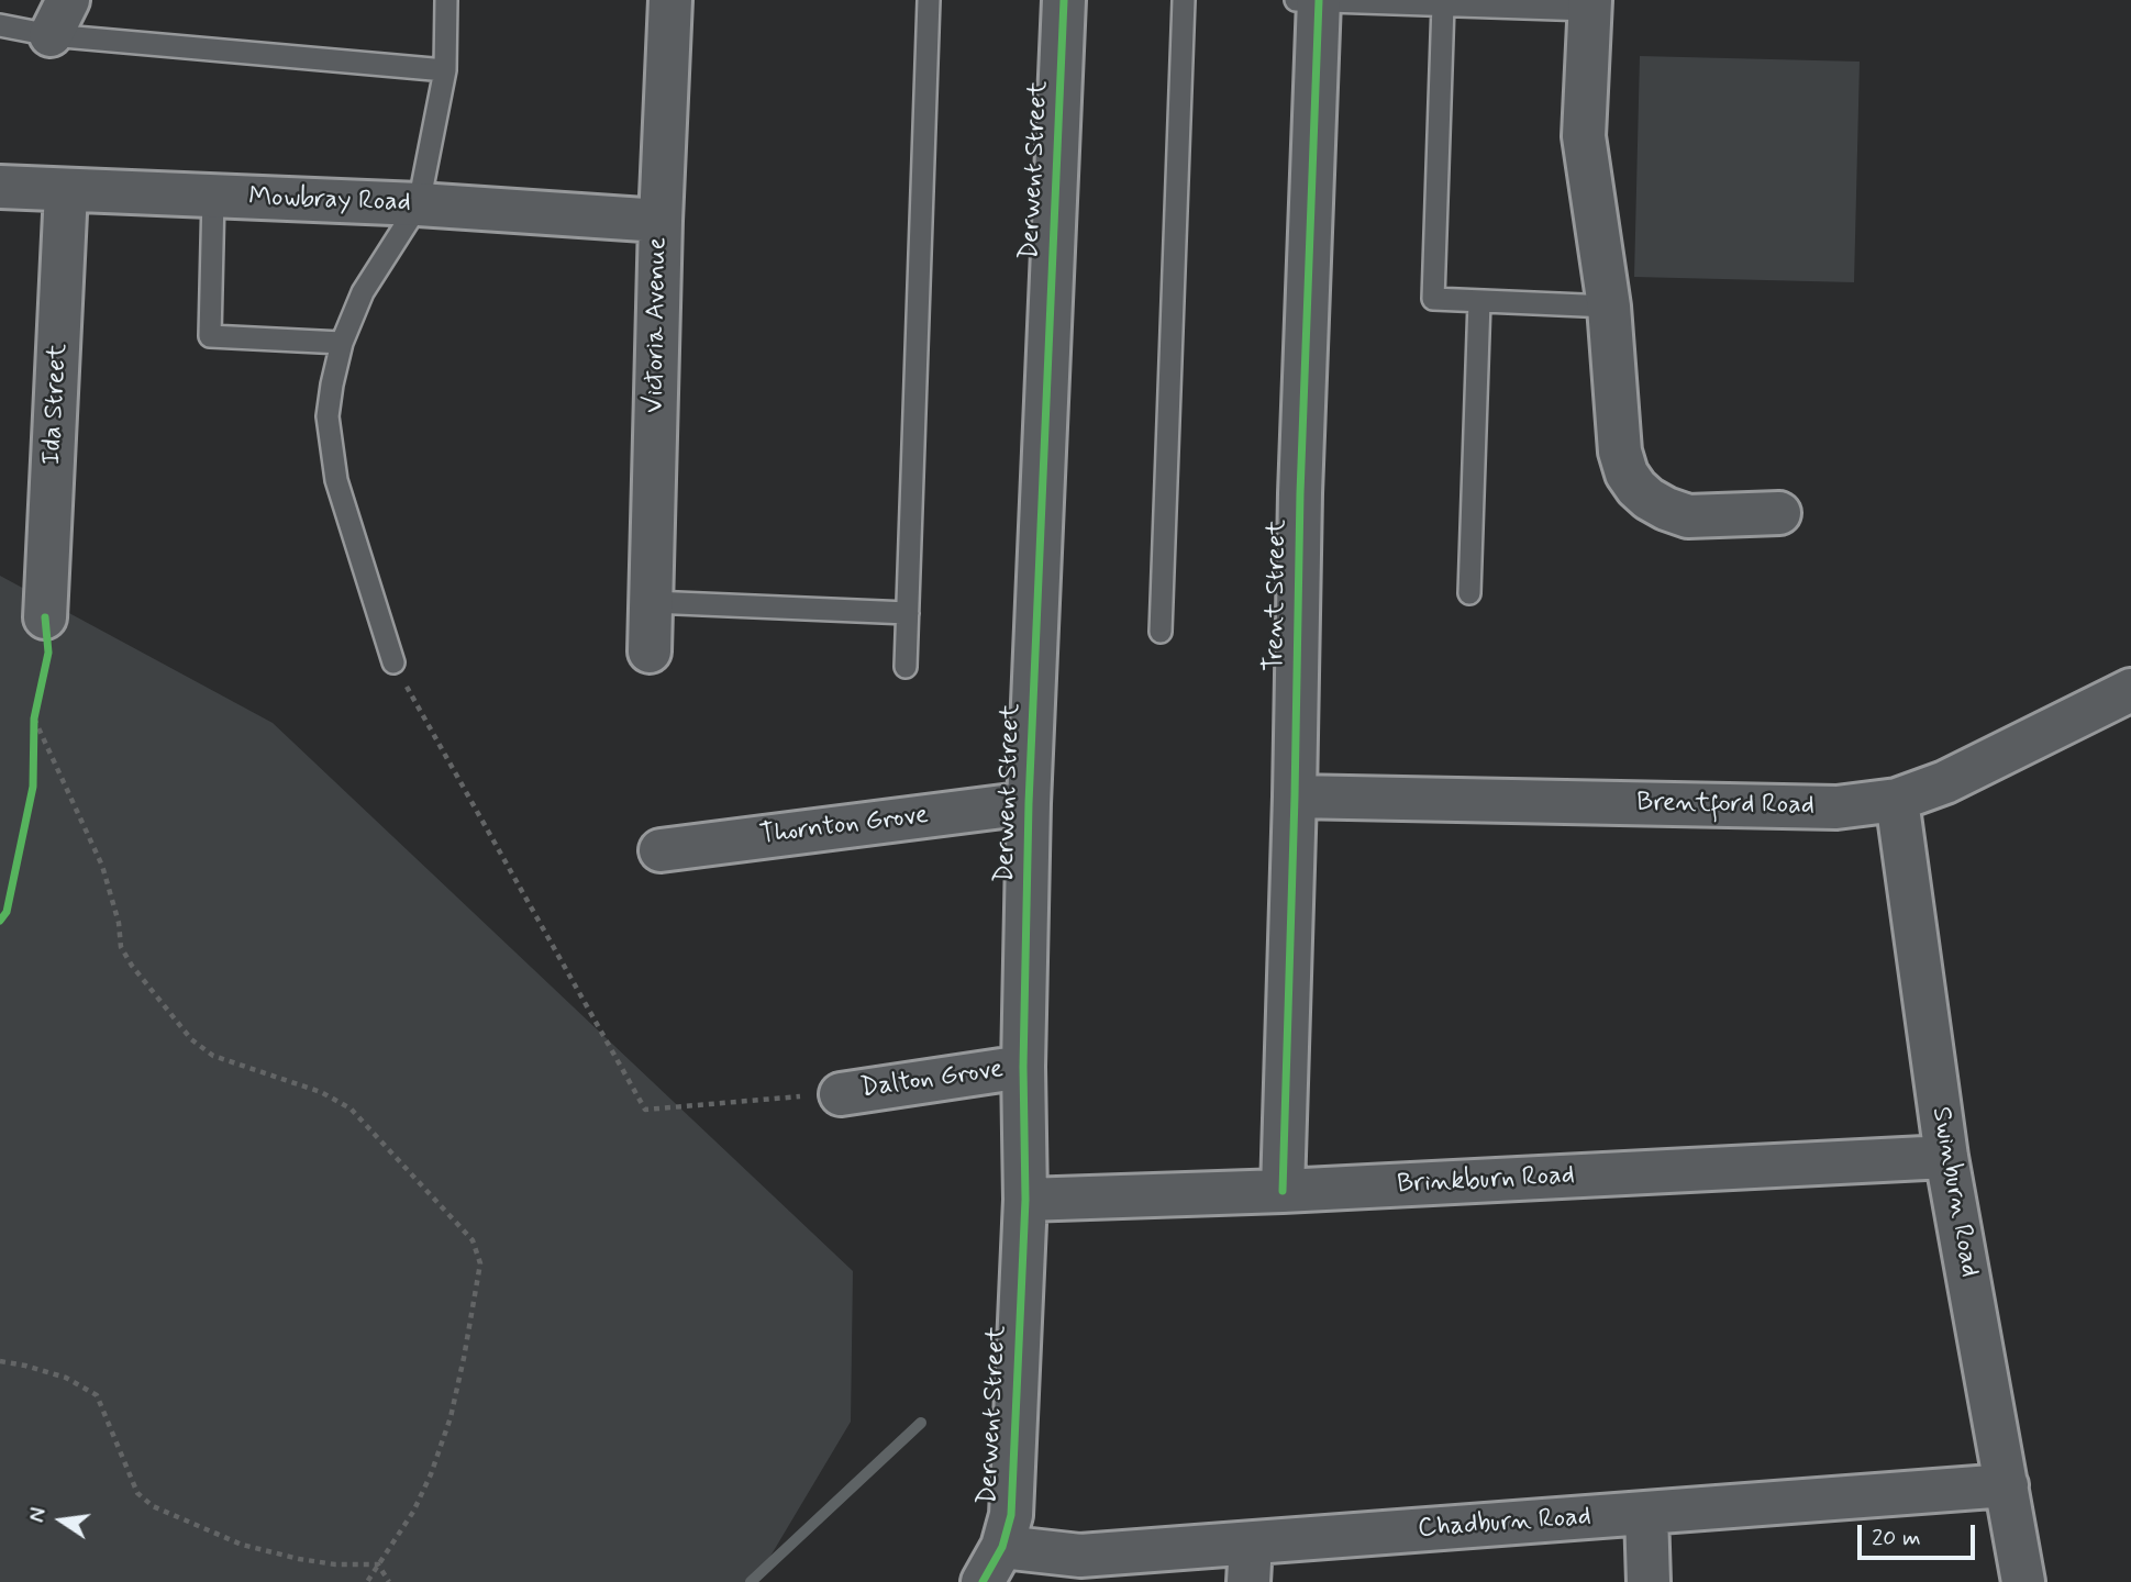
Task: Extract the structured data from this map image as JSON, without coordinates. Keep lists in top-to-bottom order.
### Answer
{
  "streets": {
    "street": [
      "Derwent Street",
      "Mowbray Road",
      "Victoria Avenue",
      "Ida Street",
      "Trent Street",
      "Brentford Road",
      "Thornton Grove",
      "Dalton Grove",
      "Brinkburn Road",
      "Swinburn Road",
      "Chadburn Road"
    ]
  },
  "crossings": [
    ["Derwent Street", "Thornton Grove"],
    ["Derwent Street", "Dalton Grove"],
    ["Derwent Street", "Brinkburn Road"],
    ["Derwent Street", "Chadburn Road"],
    ["Mowbray Road", "Victoria Avenue"],
    ["Mowbray Road", "Ida Street"],
    ["Trent Street", "Brentford Road"],
    ["Trent Street", "Brinkburn Road"],
    ["Brentford Road", "Swinburn Road"],
    ["Brinkburn Road", "Swinburn Road"],
    ["Swinburn Road", "Chadburn Road"]
  ],
  "scale_bar": "20 m",
  "north": "left"
}
